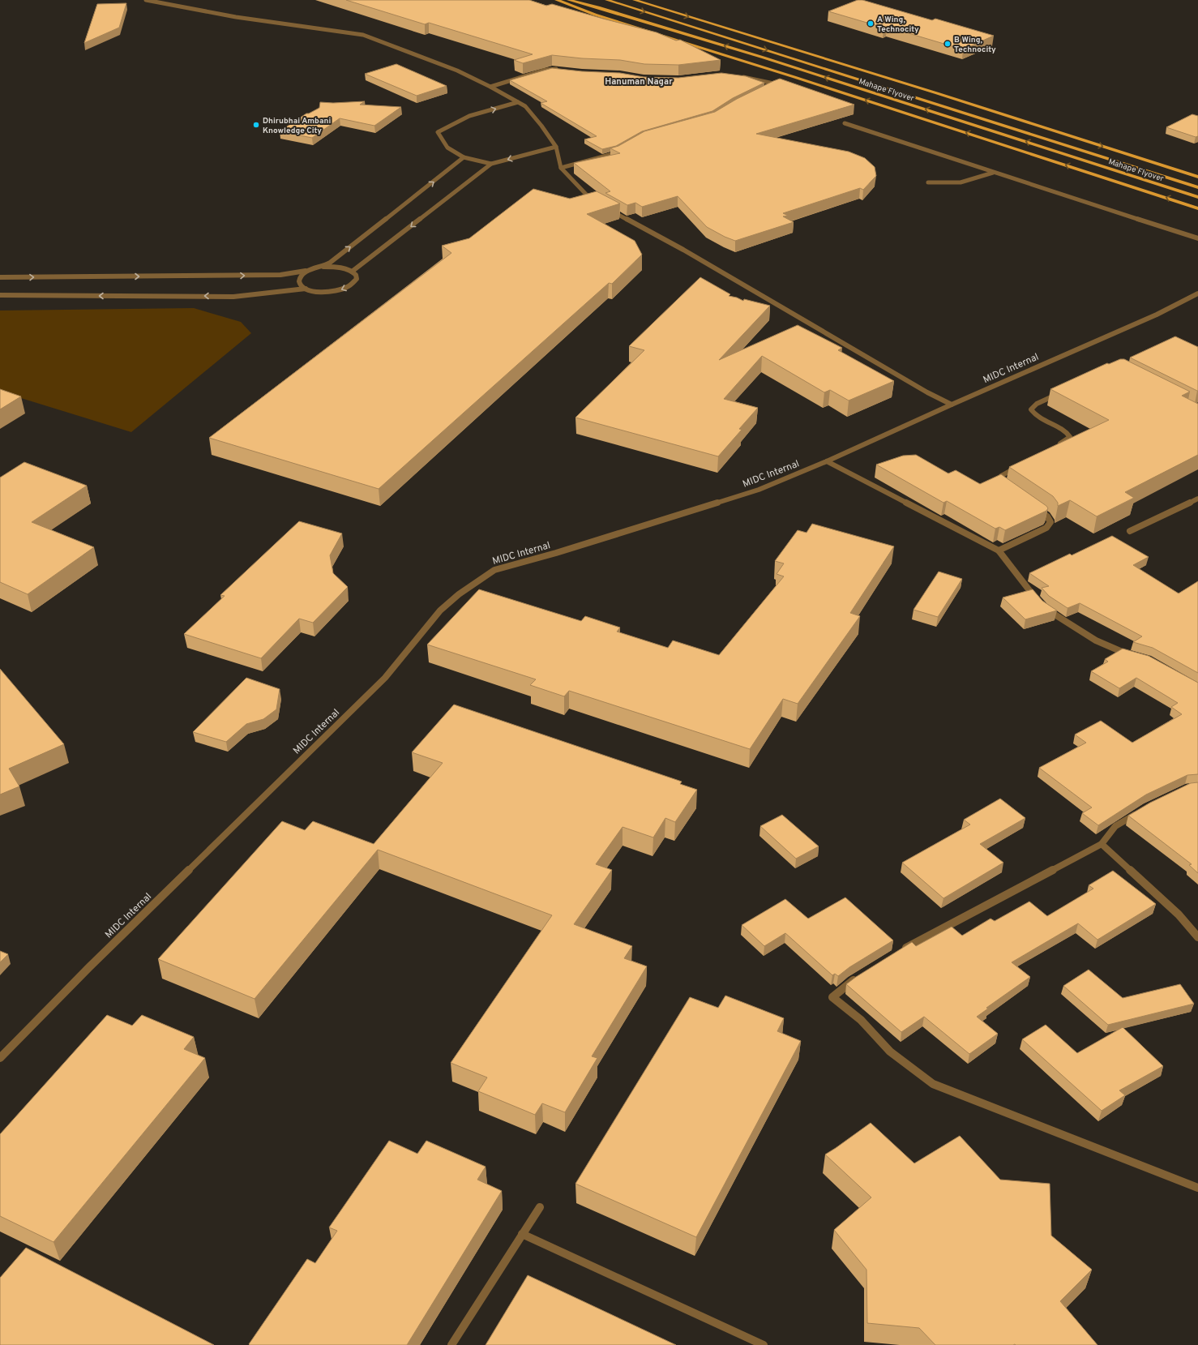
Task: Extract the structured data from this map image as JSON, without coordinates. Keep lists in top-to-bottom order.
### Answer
{
  "streets": {
    "main road": ["Mahape Flyover"],
    "street": ["MIDC Internal"]
  },
  "districts": ["Hanuman Nagar"],
  "places": ["A Wing, Technocity", "B Wing, Technocity", "Dhirubhai Ambani Knowledge City"]
}
